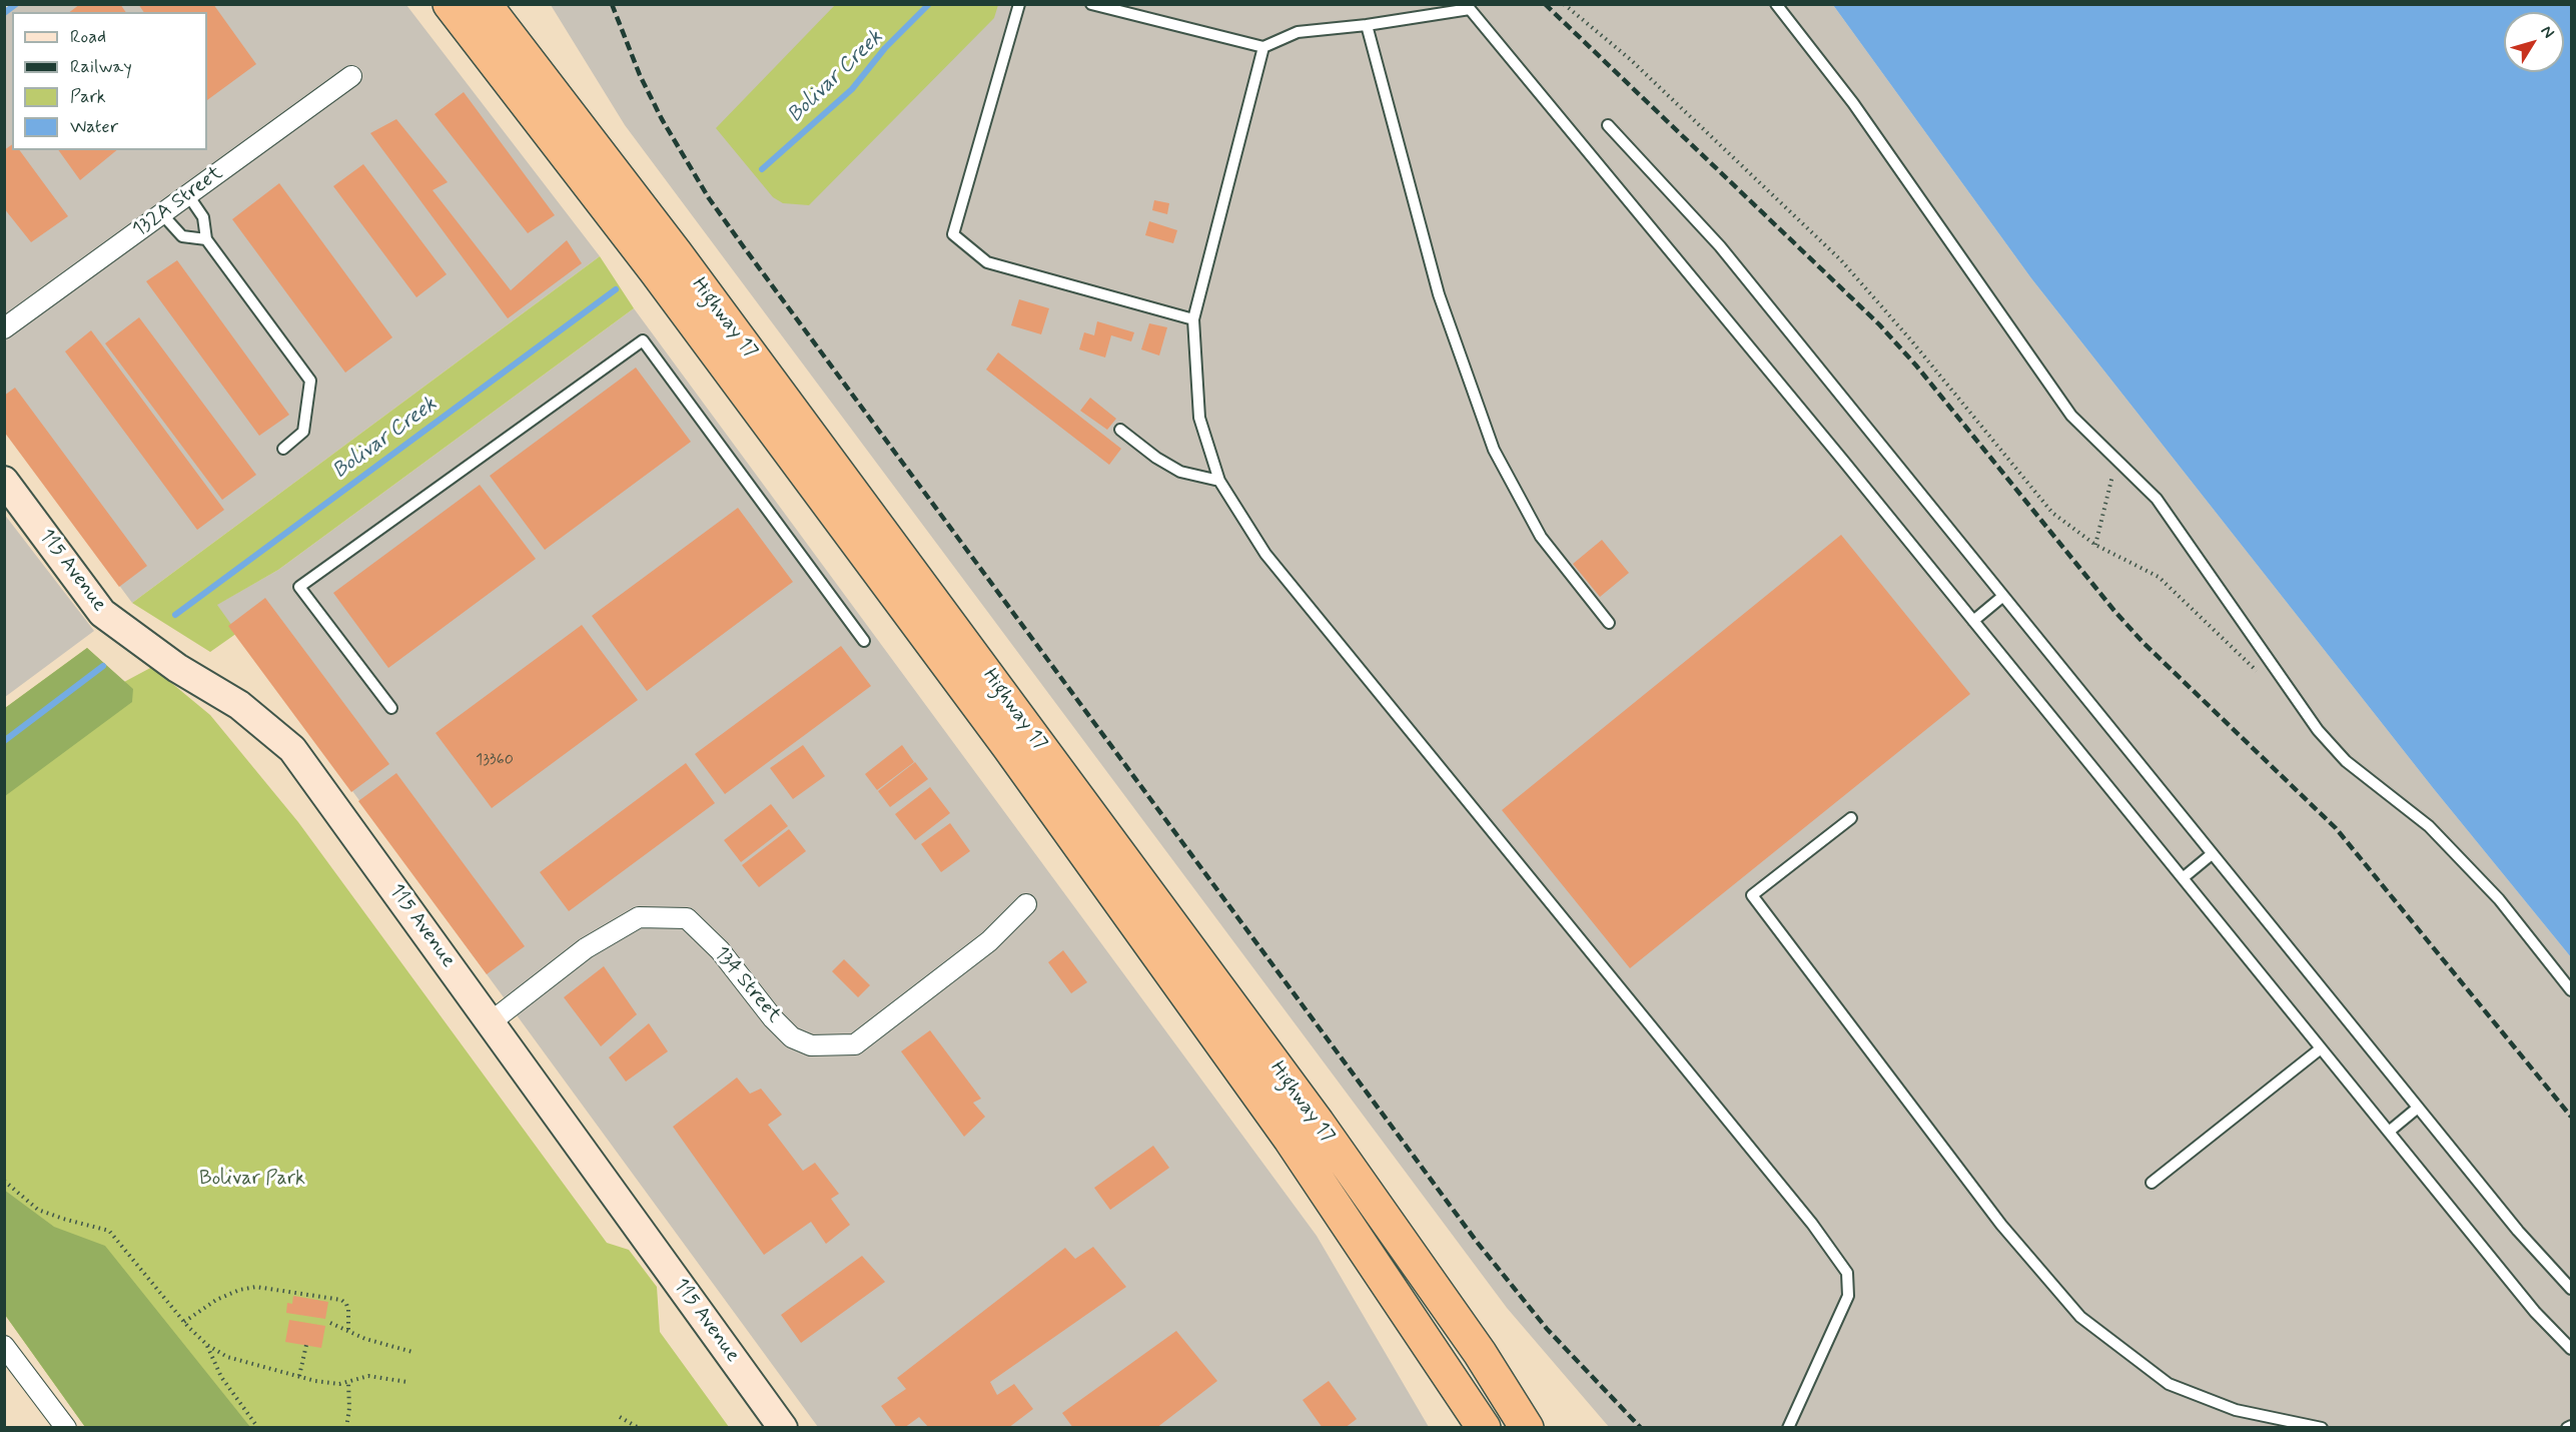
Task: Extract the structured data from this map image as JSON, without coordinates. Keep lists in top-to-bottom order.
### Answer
{
  "streets": {
    "highway": ["Highway 17"],
    "street": ["132A Street", "115 Avenue", "134 Street"]
  },
  "crossings": [
    ["115 Avenue", "134 Street"]
  ],
  "water": ["Bolivar Creek"],
  "parks": ["Bolivar Park"],
  "house_numbers": ["13360"],
  "legend": [
    "Road",
    "Railway",
    "Park",
    "Water"
  ],
  "north": "top right"
}
